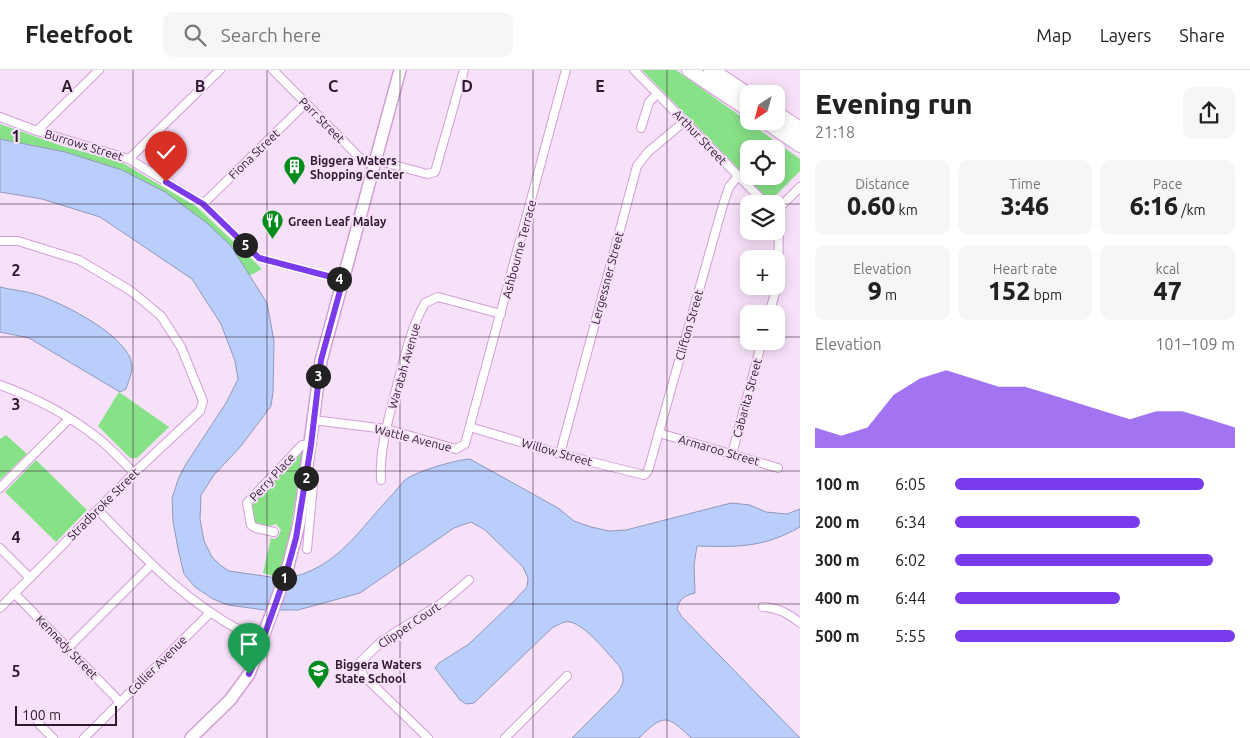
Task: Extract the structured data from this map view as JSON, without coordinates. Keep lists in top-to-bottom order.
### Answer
{
  "streets": {
    "street": [
      "Parr Street",
      "Arthur Street",
      "Burrows Street",
      "Fiona Street",
      "Ashbourne Terrace",
      "Lergessner Street",
      "Clifton Street",
      "Waratah Avenue",
      "Cabarita Street",
      "Wattle Avenue",
      "Armaroo Street",
      "Willow Street",
      "Perry Place",
      "Stradbroke Street",
      "Clipper Court",
      "Kennedy Street",
      "Collier Avenue"
    ]
  },
  "crossings": [
    ["Parr Street", "Fiona Street"],
    ["Arthur Street", "Lergessner Street"],
    ["Arthur Street", "Clifton Street"],
    ["Burrows Street", "Fiona Street"],
    ["Ashbourne Terrace", "Waratah Avenue"],
    ["Ashbourne Terrace", "Wattle Avenue"],
    ["Ashbourne Terrace", "Willow Street"],
    ["Lergessner Street", "Willow Street"],
    ["Clifton Street", "Armaroo Street"],
    ["Clifton Street", "Willow Street"],
    ["Waratah Avenue", "Wattle Avenue"],
    ["Cabarita Street", "Armaroo Street"],
    ["Wattle Avenue", "Willow Street"],
    ["Stradbroke Street", "Kennedy Street"],
    ["Kennedy Street", "Collier Avenue"]
  ],
  "places": {
    "building": ["Biggera Waters Shopping Center"],
    "restaurant": ["Green Leaf Malay"],
    "school or university": ["Biggera Waters State School"]
  },
  "scale_bar": "100 m",
  "north": "bottom left",
  "page": {
    "header": "Fleetfoot",
    "search": "Search here",
    "nav": ["Map", "Layers", "Share"],
    "heading": ["Evening run", "21:18"],
    "map_buttons": ["+", "−"],
    "stats": [
      ["Distance", "0.60 km"],
      ["Time", "3:46"],
      ["Pace", "6:16 /km"],
      ["Elevation", "9 m"],
      ["Heart rate", "152 bpm"],
      ["kcal", "47"]
    ],
    "pins": [
      "5",
      "4",
      "3",
      "2",
      "1"
    ],
    "chart": ["Elevation", "101–109 m"],
    "list": [
      {
        "name": "100 m",
        "note": "6:05"
      },
      {
        "name": "200 m",
        "note": "6:34"
      },
      {
        "name": "300 m",
        "note": "6:02"
      },
      {
        "name": "400 m",
        "note": "6:44"
      },
      {
        "name": "500 m",
        "note": "5:55"
      }
    ],
    "scale": "100 m"
  },
  "grid": {
    "columns": [
      "A",
      "B",
      "C",
      "D",
      "E"
    ],
    "rows": [
      "1",
      "2",
      "3",
      "4",
      "5"
    ]
  }
}
